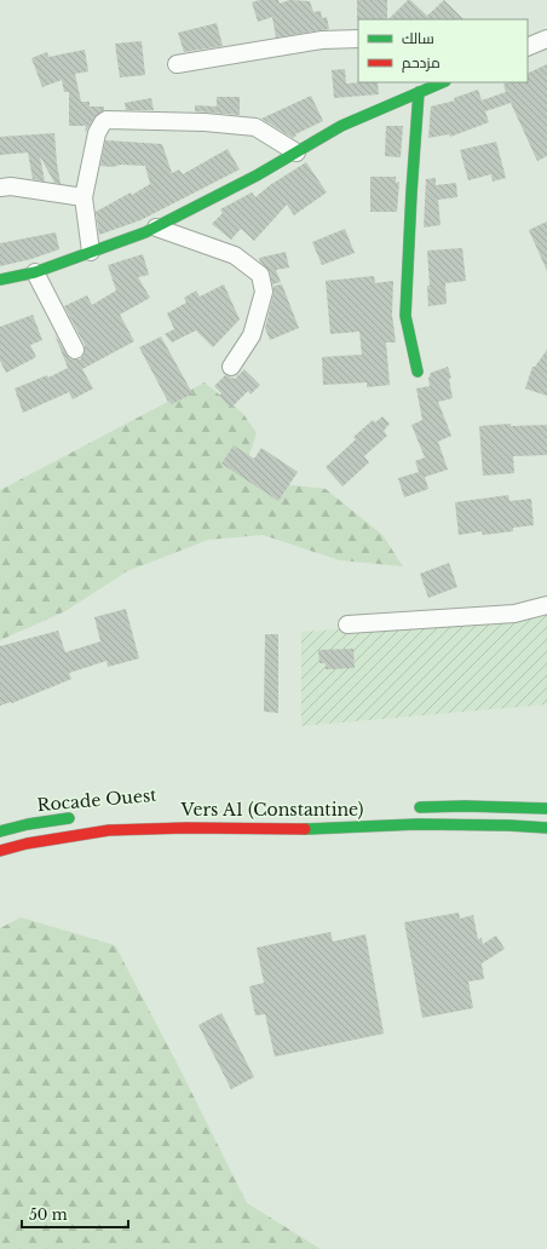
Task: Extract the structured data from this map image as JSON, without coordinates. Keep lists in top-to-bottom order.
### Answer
{
  "streets": {
    "main road": ["Rocade Ouest", "Vers A1 (Constantine)"]
  },
  "legend": ["سالك", "مزدحم"],
  "scale_bar": "50 m"
}
